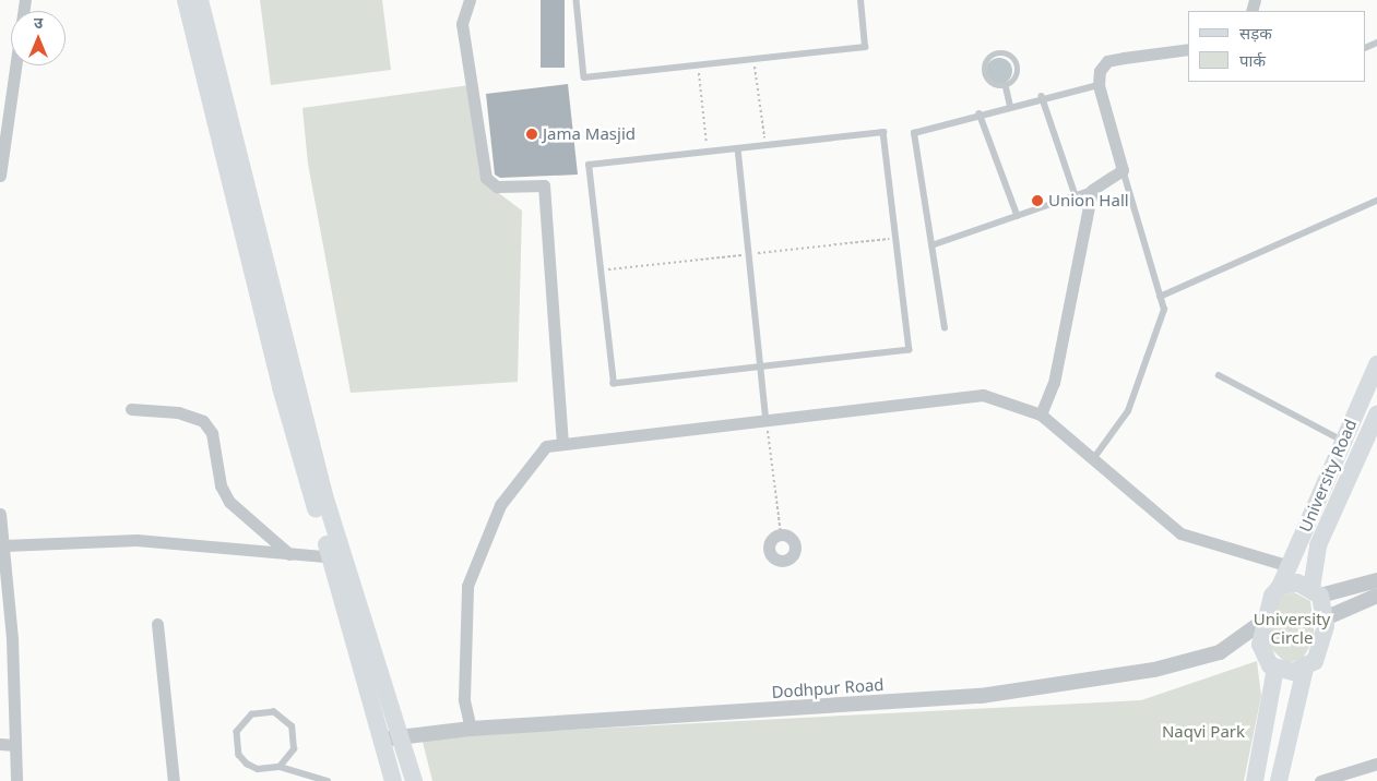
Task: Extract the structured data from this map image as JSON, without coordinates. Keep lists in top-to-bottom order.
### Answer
{
  "streets": {
    "main road": ["University Road"],
    "street": ["Dodhpur Road"]
  },
  "crossings": [
    ["University Road", "Dodhpur Road"]
  ],
  "parks": ["University Circle", "Naqvi Park"],
  "places": ["Jama Masjid", "Union Hall"],
  "legend": ["सड़क", "पार्क"],
  "north": "top"
}
